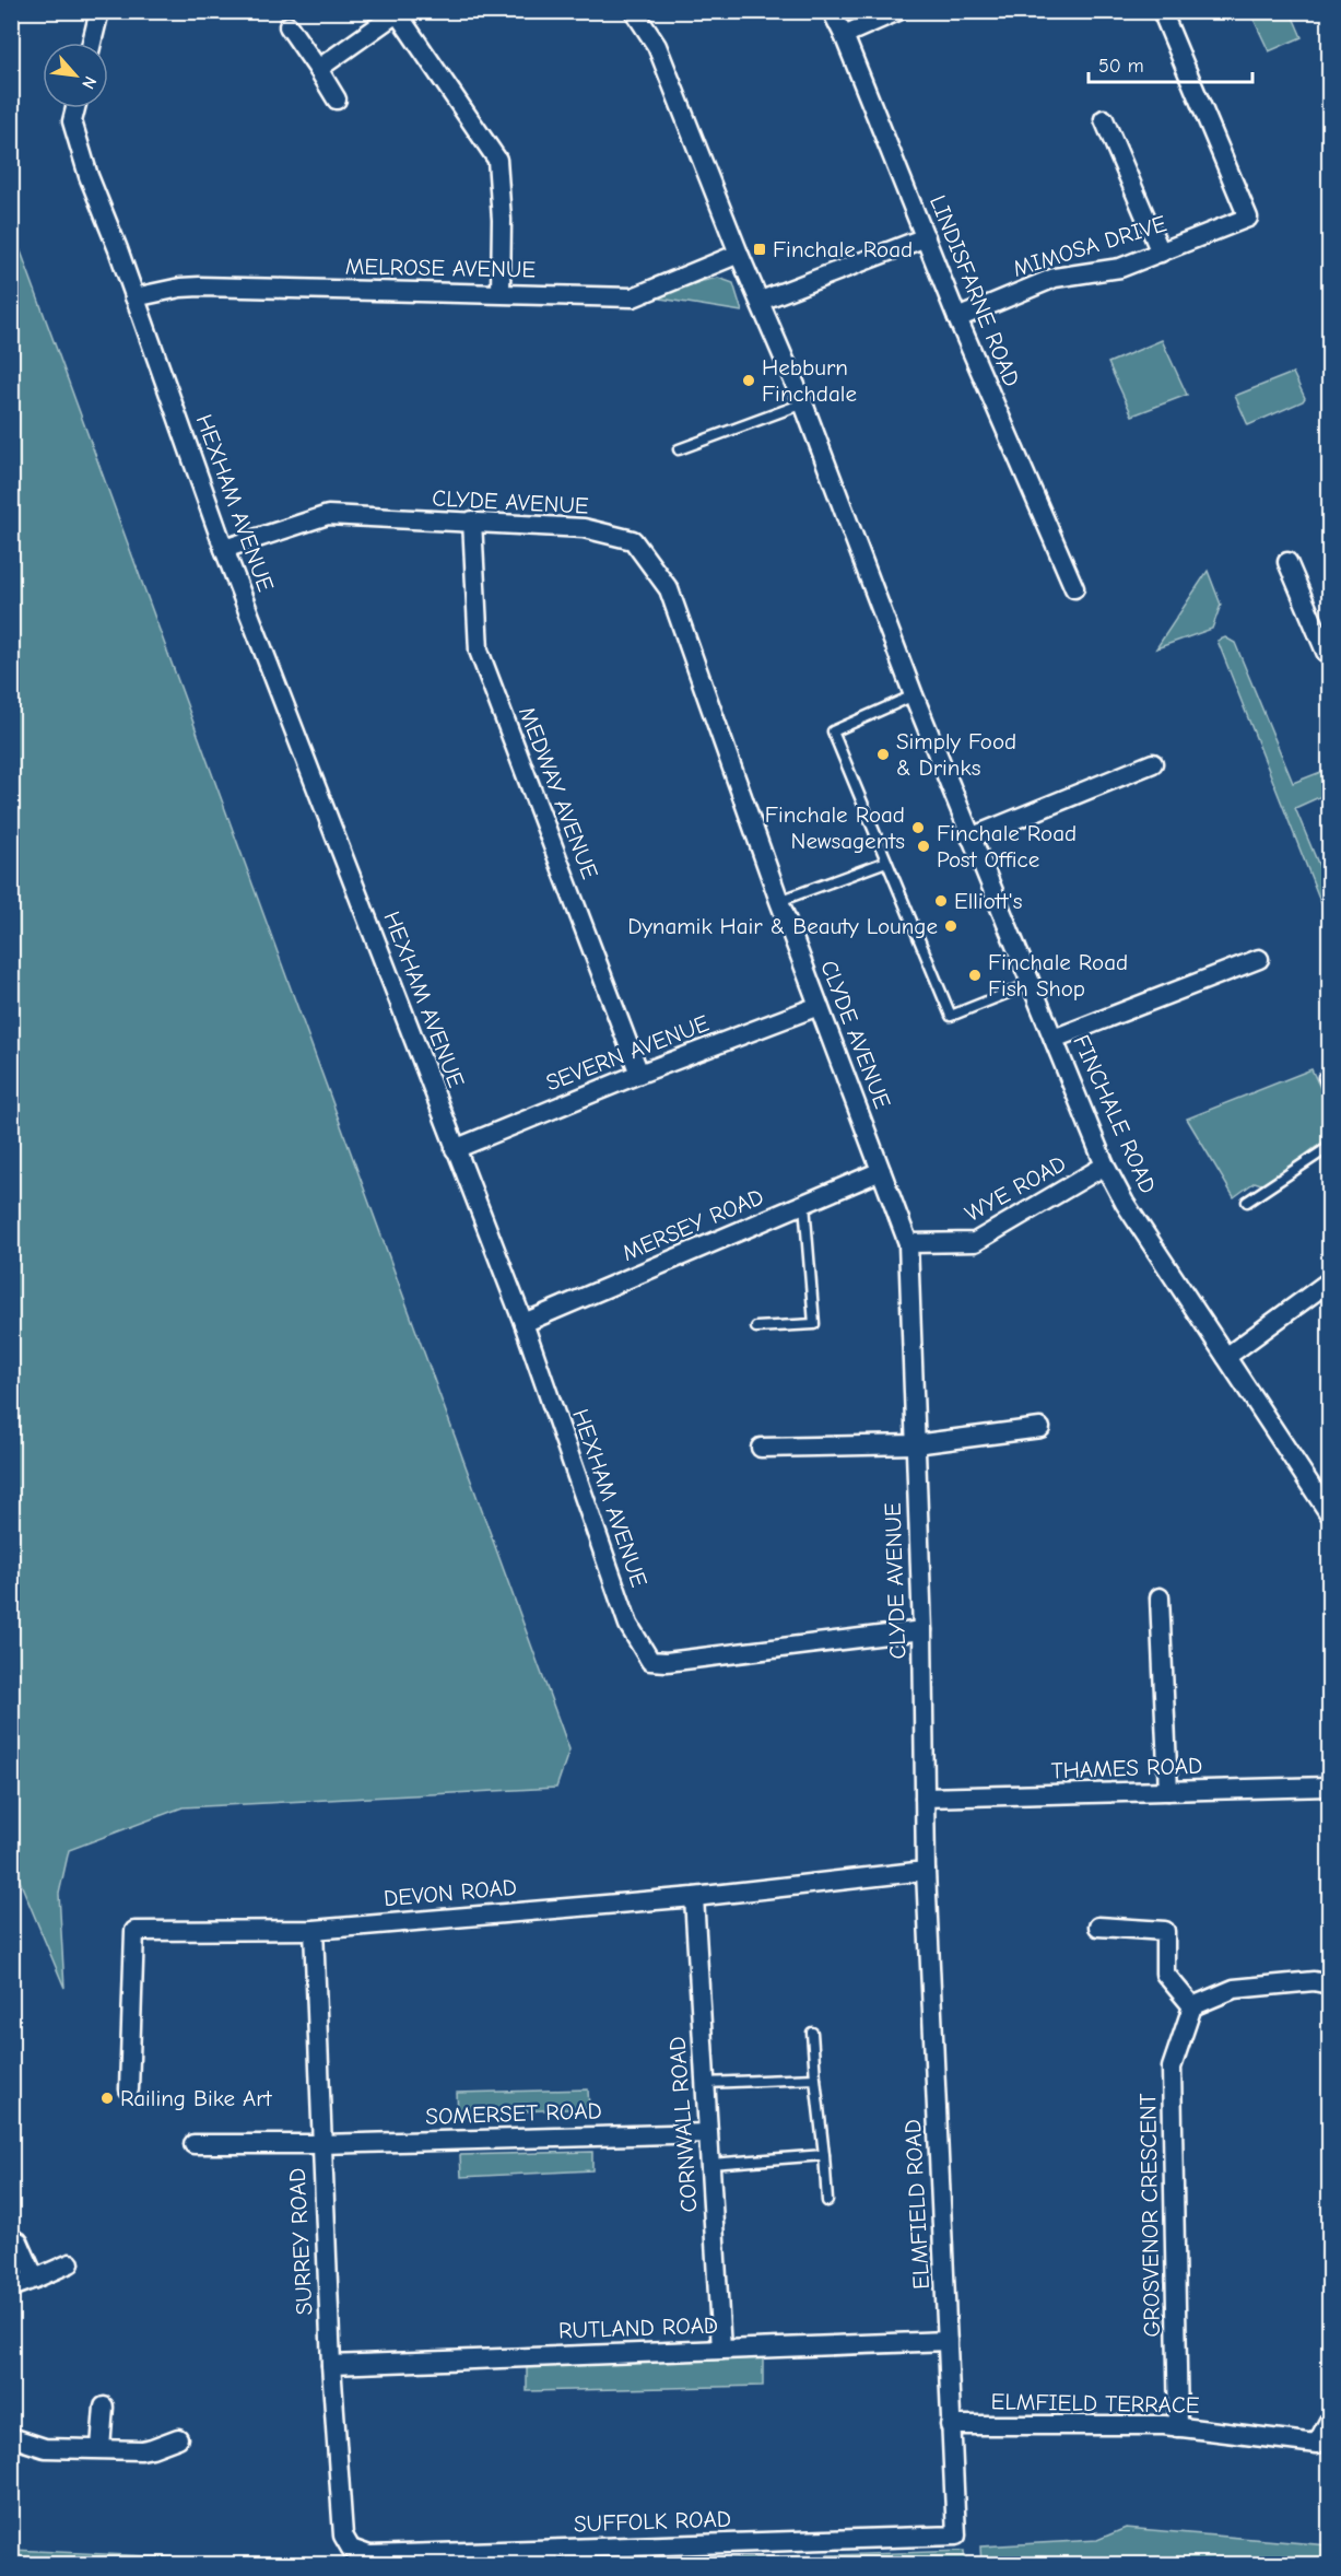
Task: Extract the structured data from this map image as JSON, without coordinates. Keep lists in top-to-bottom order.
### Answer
{
  "streets": {
    "street": [
      "MIMOSA DRIVE",
      "MELROSE AVENUE",
      "LINDISFARNE ROAD",
      "CLYDE AVENUE",
      "HEXHAM AVENUE",
      "MEDWAY AVENUE",
      "SEVERN AVENUE",
      "FINCHALE ROAD",
      "WYE ROAD",
      "MERSEY ROAD",
      "THAMES ROAD",
      "DEVON ROAD",
      "SOMERSET ROAD",
      "CORNWALL ROAD",
      "ELMFIELD ROAD",
      "GROSVENOR CRESCENT",
      "SURREY ROAD",
      "RUTLAND ROAD",
      "ELMFIELD TERRACE",
      "SUFFOLK ROAD"
    ]
  },
  "crossings": [
    ["MIMOSA DRIVE", "LINDISFARNE ROAD"],
    ["MELROSE AVENUE", "HEXHAM AVENUE"],
    ["MELROSE AVENUE", "FINCHALE ROAD"],
    ["CLYDE AVENUE", "HEXHAM AVENUE"],
    ["CLYDE AVENUE", "MEDWAY AVENUE"],
    ["CLYDE AVENUE", "SEVERN AVENUE"],
    ["CLYDE AVENUE", "WYE ROAD"],
    ["CLYDE AVENUE", "MERSEY ROAD"],
    ["CLYDE AVENUE", "THAMES ROAD"],
    ["CLYDE AVENUE", "DEVON ROAD"],
    ["CLYDE AVENUE", "ELMFIELD ROAD"],
    ["HEXHAM AVENUE", "SEVERN AVENUE"],
    ["HEXHAM AVENUE", "MERSEY ROAD"],
    ["MEDWAY AVENUE", "SEVERN AVENUE"],
    ["FINCHALE ROAD", "WYE ROAD"],
    ["DEVON ROAD", "CORNWALL ROAD"],
    ["DEVON ROAD", "ELMFIELD ROAD"],
    ["DEVON ROAD", "SURREY ROAD"],
    ["SOMERSET ROAD", "CORNWALL ROAD"],
    ["SOMERSET ROAD", "SURREY ROAD"],
    ["CORNWALL ROAD", "RUTLAND ROAD"],
    ["ELMFIELD ROAD", "RUTLAND ROAD"],
    ["ELMFIELD ROAD", "ELMFIELD TERRACE"],
    ["ELMFIELD ROAD", "SUFFOLK ROAD"],
    ["GROSVENOR CRESCENT", "ELMFIELD TERRACE"],
    ["SURREY ROAD", "RUTLAND ROAD"],
    ["SURREY ROAD", "SUFFOLK ROAD"]
  ],
  "places": {
    "transit": ["Finchale Road"],
    "other": [
      "Hebburn Finchdale",
      "Simply Food & Drinks",
      "Finchale Road Newsagents",
      "Finchale Road Post Office",
      "Elliott's",
      "Dynamik Hair & Beauty Lounge",
      "Finchale Road Fish Shop",
      "Railing Bike Art"
    ]
  },
  "scale_bar": "50 m",
  "north": "bottom right"
}
